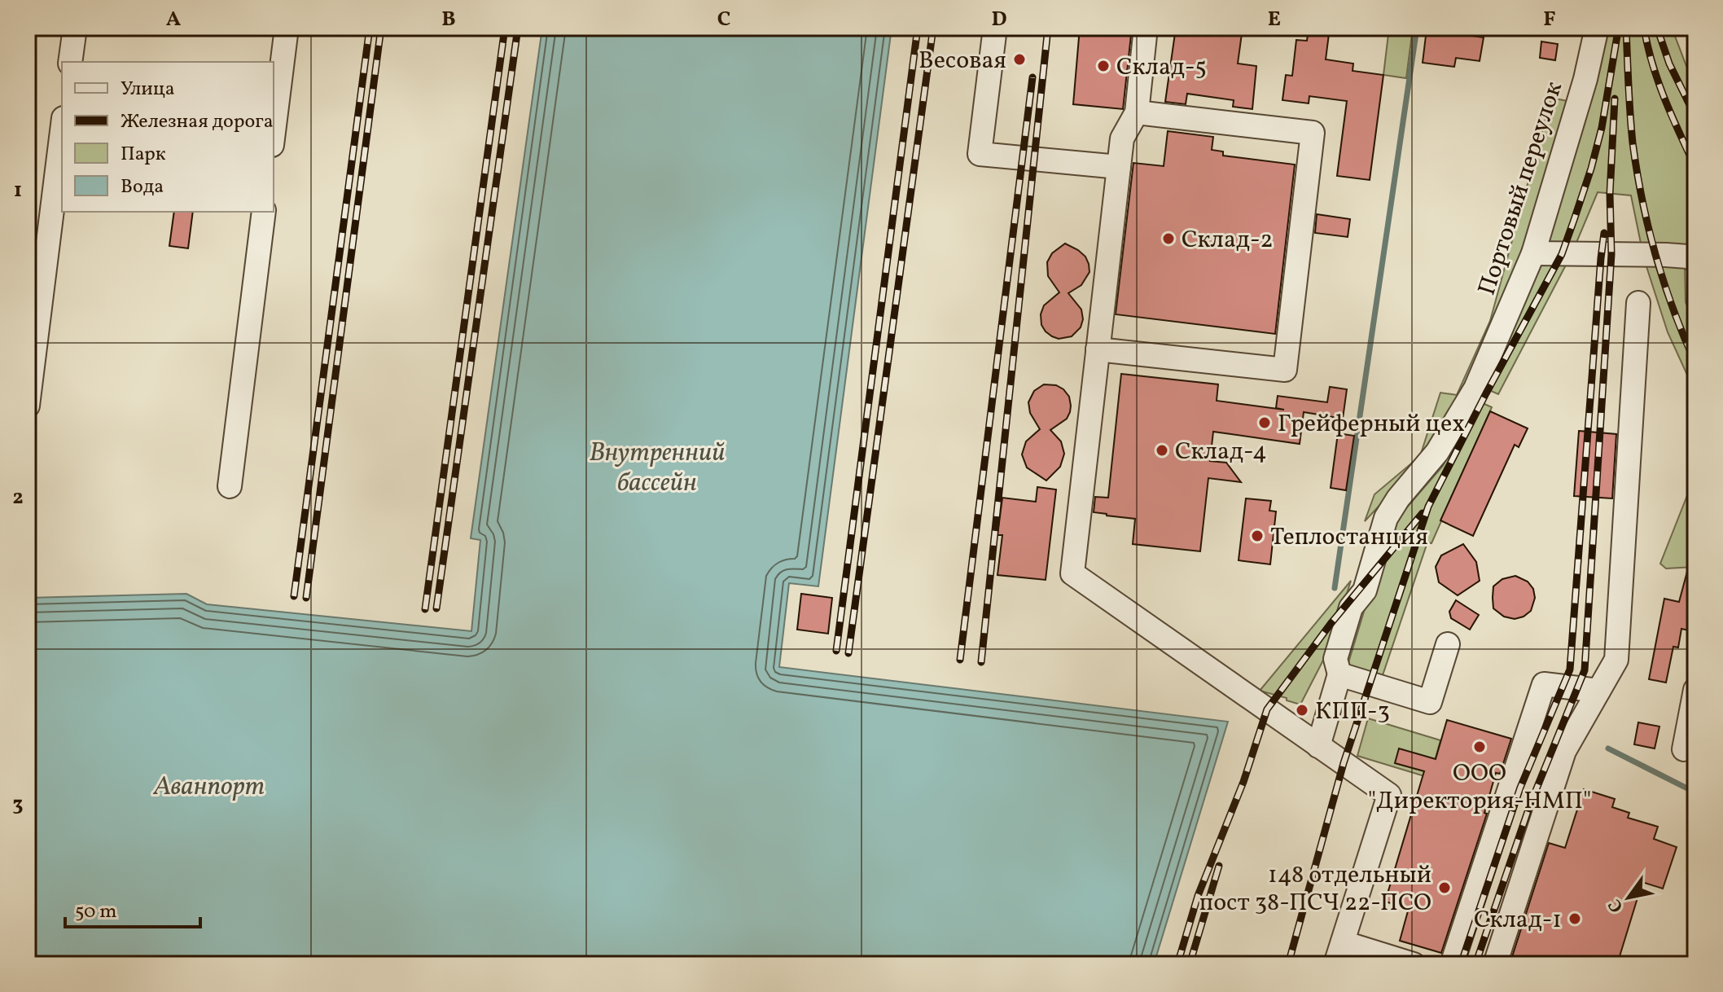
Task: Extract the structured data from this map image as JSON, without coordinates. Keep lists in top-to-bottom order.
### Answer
{
  "streets": {
    "street": ["Портовый переулок"]
  },
  "water": ["Внутренний бассейн", "Аванпорт"],
  "places": [
    "Весовая",
    "Склад-5",
    "Склад-2",
    "Грейферный цех",
    "Склад-4",
    "Теплостанция",
    "КПП-3",
    "ООО \"Директория-НМП\"",
    "148 отдельный пост 38-ПСЧ 22-ПСО",
    "Склад-1"
  ],
  "legend": [
    "Улица",
    "Железная дорога",
    "Парк",
    "Вода"
  ],
  "scale_bar": "50 m",
  "north": "bottom left",
  "grid": {
    "columns": [
      "A",
      "B",
      "C",
      "D",
      "E",
      "F"
    ],
    "rows": ["1", "2", "3"]
  }
}
